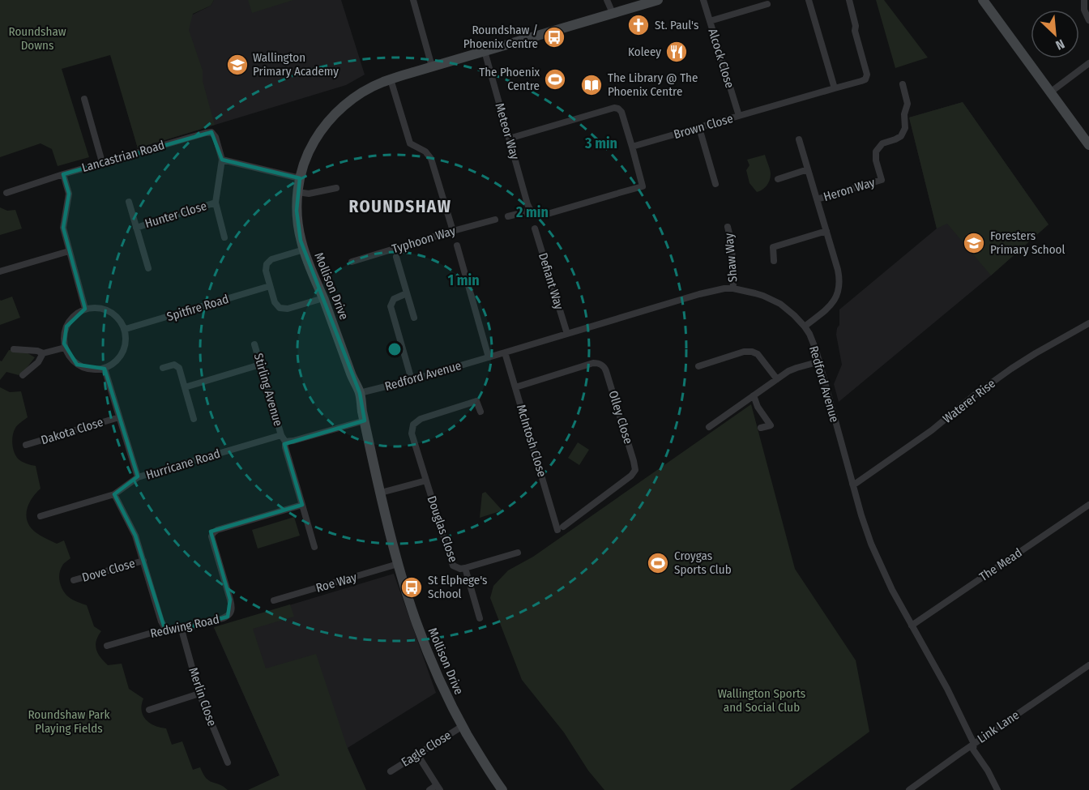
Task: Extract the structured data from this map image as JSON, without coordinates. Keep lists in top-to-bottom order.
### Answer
{
  "streets": {
    "main road": ["Mollison Drive"],
    "street": [
      "Alcock Close",
      "Brown Close",
      "Meteor Way",
      "Lancastrian Road",
      "Heron Way",
      "Hunter Close",
      "Typhoon Way",
      "Shaw Way",
      "Defiant Way",
      "Spitfire Road",
      "Redford Avenue",
      "Stirling Avenue",
      "Waterer Rise",
      "Olley Close",
      "Dakota Close",
      "McIntosh Close",
      "Hurricane Road",
      "Douglas Close",
      "The Mead",
      "Dove Close",
      "Roe Way",
      "Redwing Road",
      "Merlin Close",
      "Link Lane",
      "Eagle Close"
    ]
  },
  "crossings": [
    ["Alcock Close", "Brown Close"],
    ["Meteor Way", "Mollison Drive"],
    ["Shaw Way", "Redford Avenue"],
    ["Defiant Way", "Redford Avenue"],
    ["Mollison Drive", "Redford Avenue"],
    ["Mollison Drive", "Hurricane Road"],
    ["Mollison Drive", "Roe Way"],
    ["Mollison Drive", "Eagle Close"],
    ["Redford Avenue", "Waterer Rise"],
    ["Redford Avenue", "McIntosh Close"],
    ["Redford Avenue", "The Mead"],
    ["Redford Avenue", "Link Lane"],
    ["Stirling Avenue", "Hurricane Road"],
    ["Olley Close", "McIntosh Close"],
    ["Redwing Road", "Merlin Close"]
  ],
  "districts": ["ROUNDSHAW"],
  "parks": ["Roundshaw Downs", "Wallington Sports and Social Club", "Roundshaw Park Playing Fields"],
  "places": {
    "church": ["St. Paul's"],
    "bus stop": ["Roundshaw / Phoenix Centre", "St Elphege's School"],
    "restaurant": ["Koleey"],
    "school or university": ["Wallington Primary Academy", "Foresters Primary School"],
    "sports": ["The Phoenix Centre", "Croygas Sports Club"],
    "library": ["The Library @ The Phoenix Centre"]
  },
  "north": "bottom right",
  "rings": ["3 min", "2 min", "1 min"]
}
